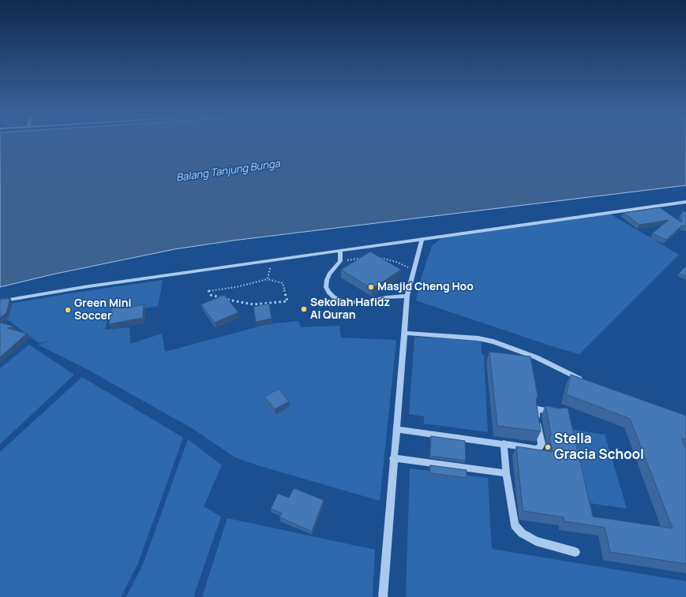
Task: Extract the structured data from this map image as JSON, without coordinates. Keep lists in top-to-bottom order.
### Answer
{
  "water": ["Balang Tanjung Bunga"],
  "places": [
    "Masjid Cheng Hoo",
    "Sekolah Hafidz Al Quran",
    "Green Mini Soccer",
    "Stella Gracia School"
  ]
}
